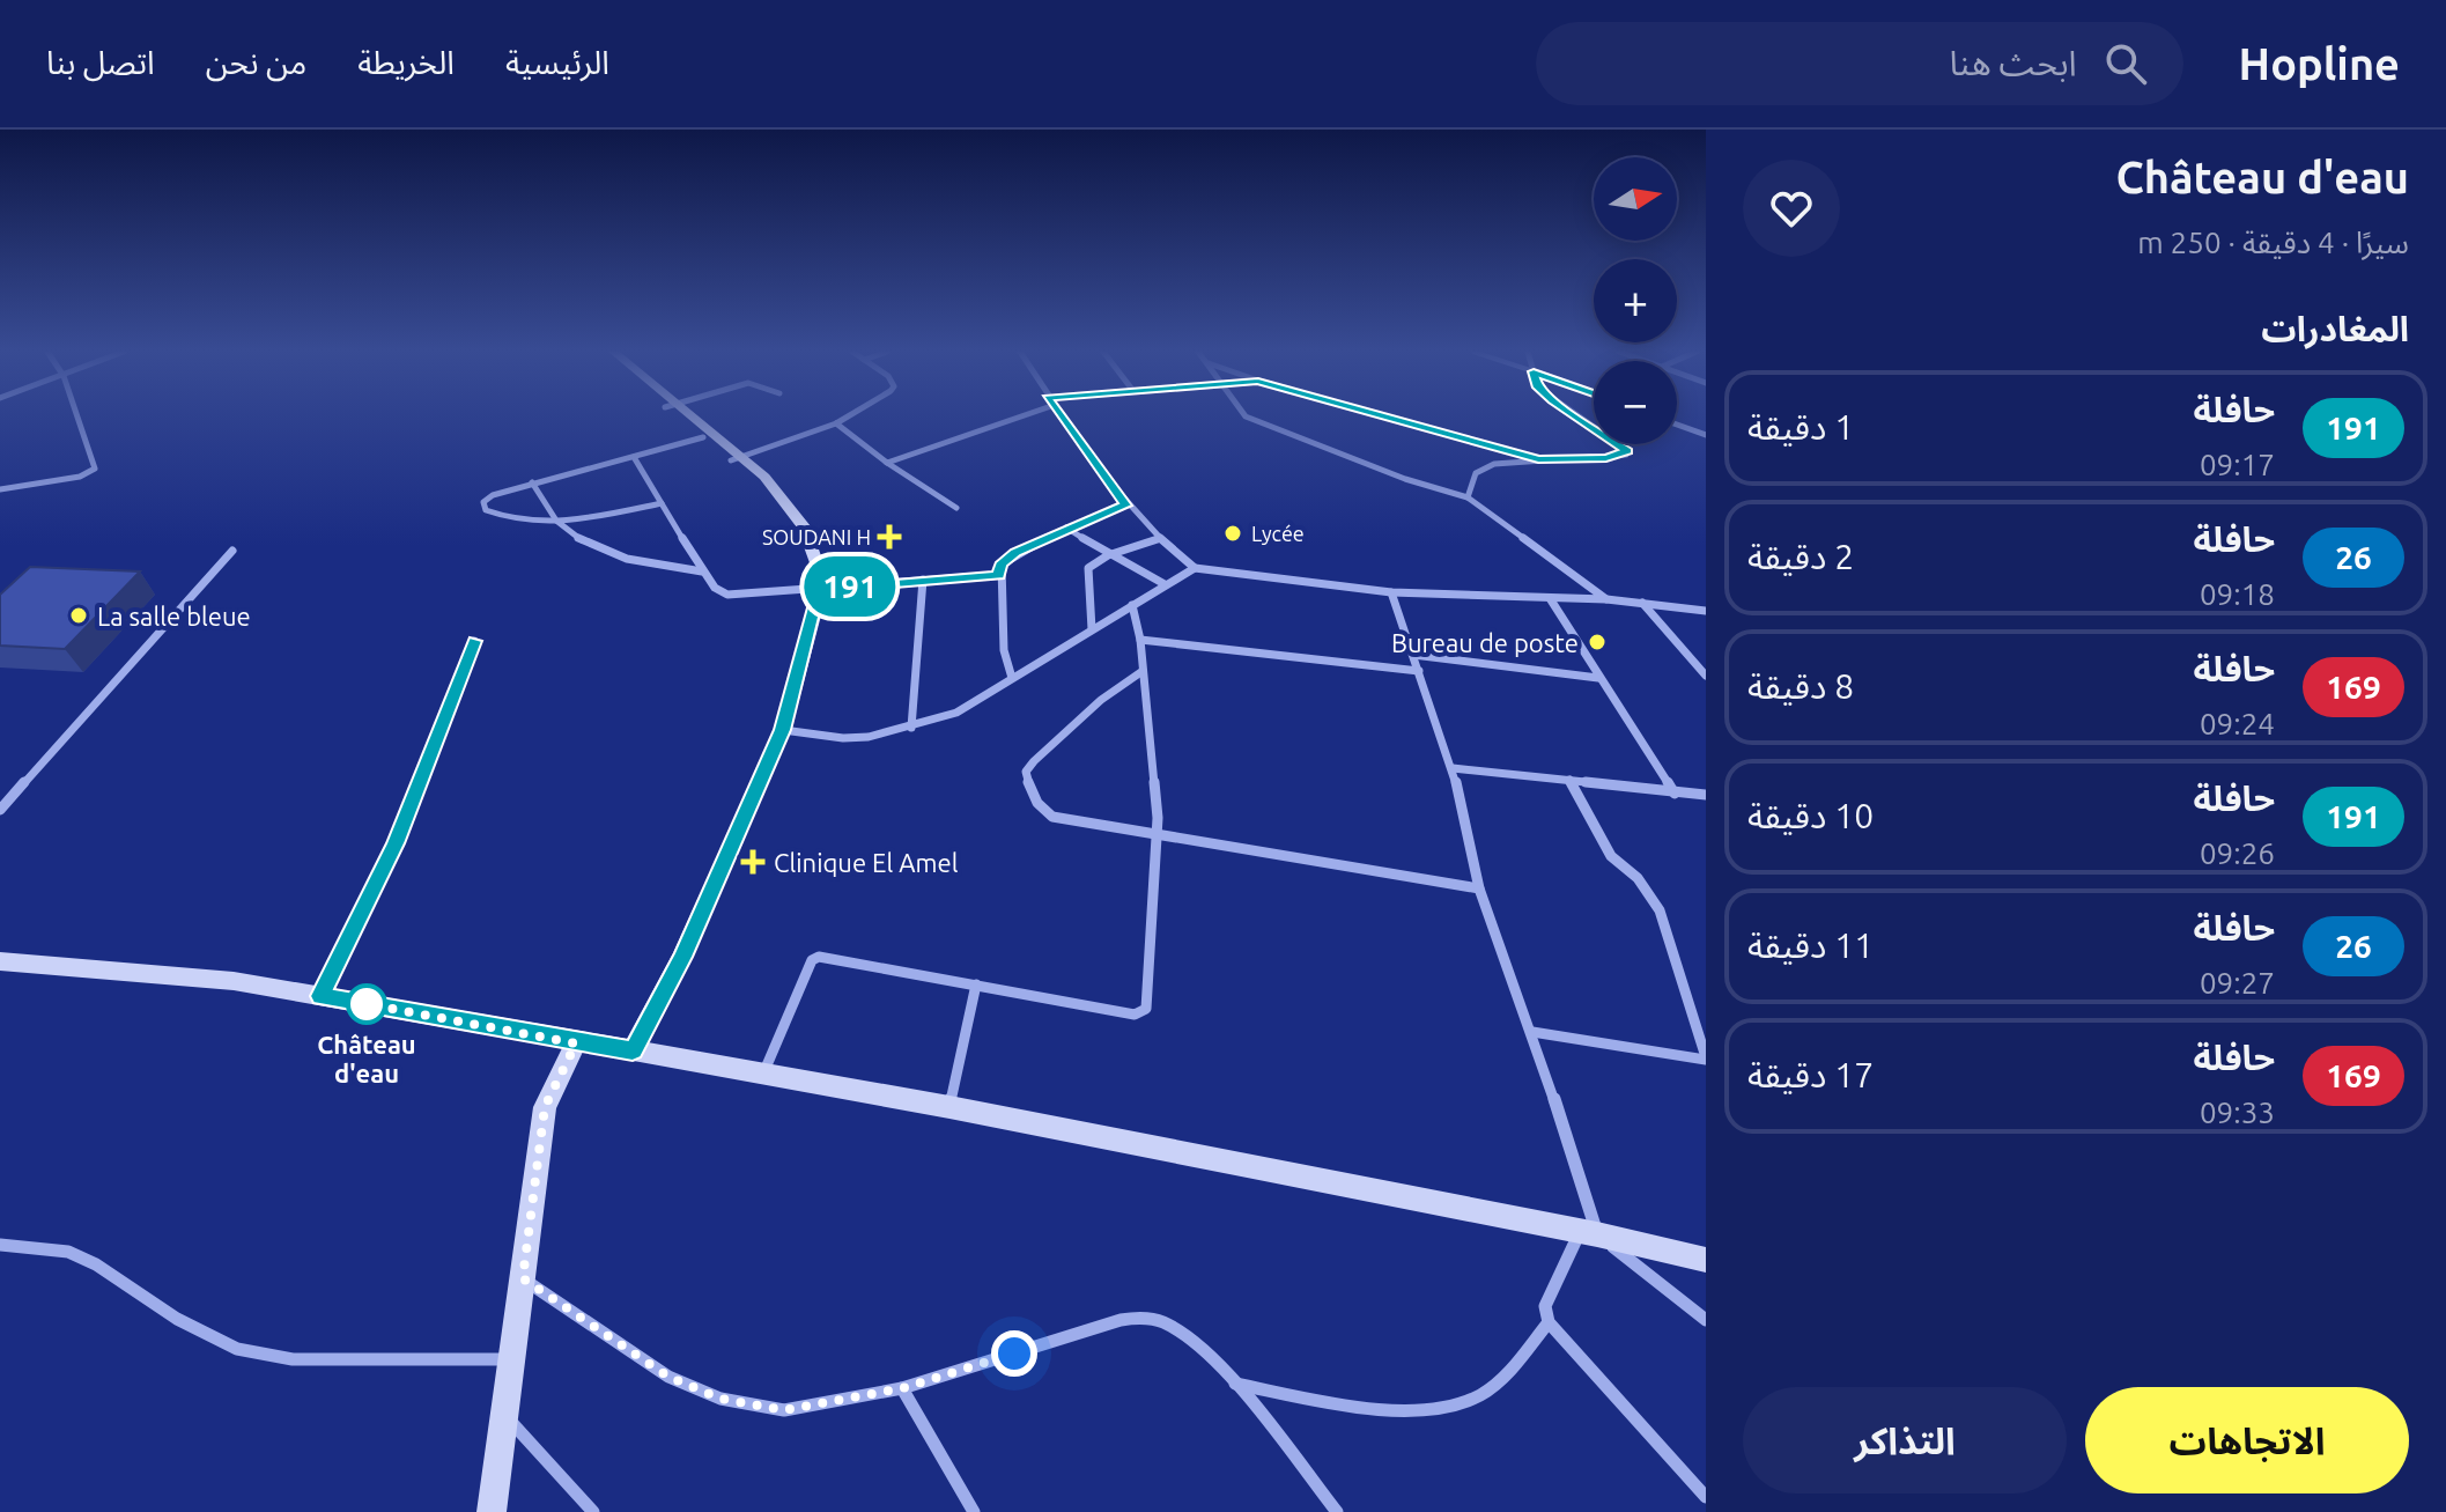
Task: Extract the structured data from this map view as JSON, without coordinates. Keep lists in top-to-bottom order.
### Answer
{
  "places": {
    "other": [
      "Lycée",
      "La salle bleue",
      "Bureau de poste",
      "Château d'eau"
    ],
    "health": ["SOUDANI H", "Clinique El Amel"]
  },
  "lines": ["bus line 191"],
  "north": "right",
  "page": {
    "header": "Hopline",
    "search": "ابحث هنا",
    "nav": [
      "الرئيسية",
      "الخريطة",
      "من نحن",
      "اتصل بنا"
    ],
    "heading": [
      ["Château d'eau", "سيرًا · 4 دقيقة · 250 m"],
      "المغادرات"
    ],
    "on_map": "191",
    "map_buttons": ["+", "−"],
    "list": [
      {
        "mark": "191",
        "name": "حافلة",
        "note": "09:17",
        "value": "1 دقيقة"
      },
      {
        "mark": "26",
        "name": "حافلة",
        "note": "09:18",
        "value": "2 دقيقة"
      },
      {
        "mark": "169",
        "name": "حافلة",
        "note": "09:24",
        "value": "8 دقيقة"
      },
      {
        "mark": "191",
        "name": "حافلة",
        "note": "09:26",
        "value": "10 دقيقة"
      },
      {
        "mark": "26",
        "name": "حافلة",
        "note": "09:27",
        "value": "11 دقيقة"
      },
      {
        "mark": "169",
        "name": "حافلة",
        "note": "09:33",
        "value": "17 دقيقة"
      }
    ],
    "buttons": ["الاتجاهات", "التذاكر"]
  }
}
